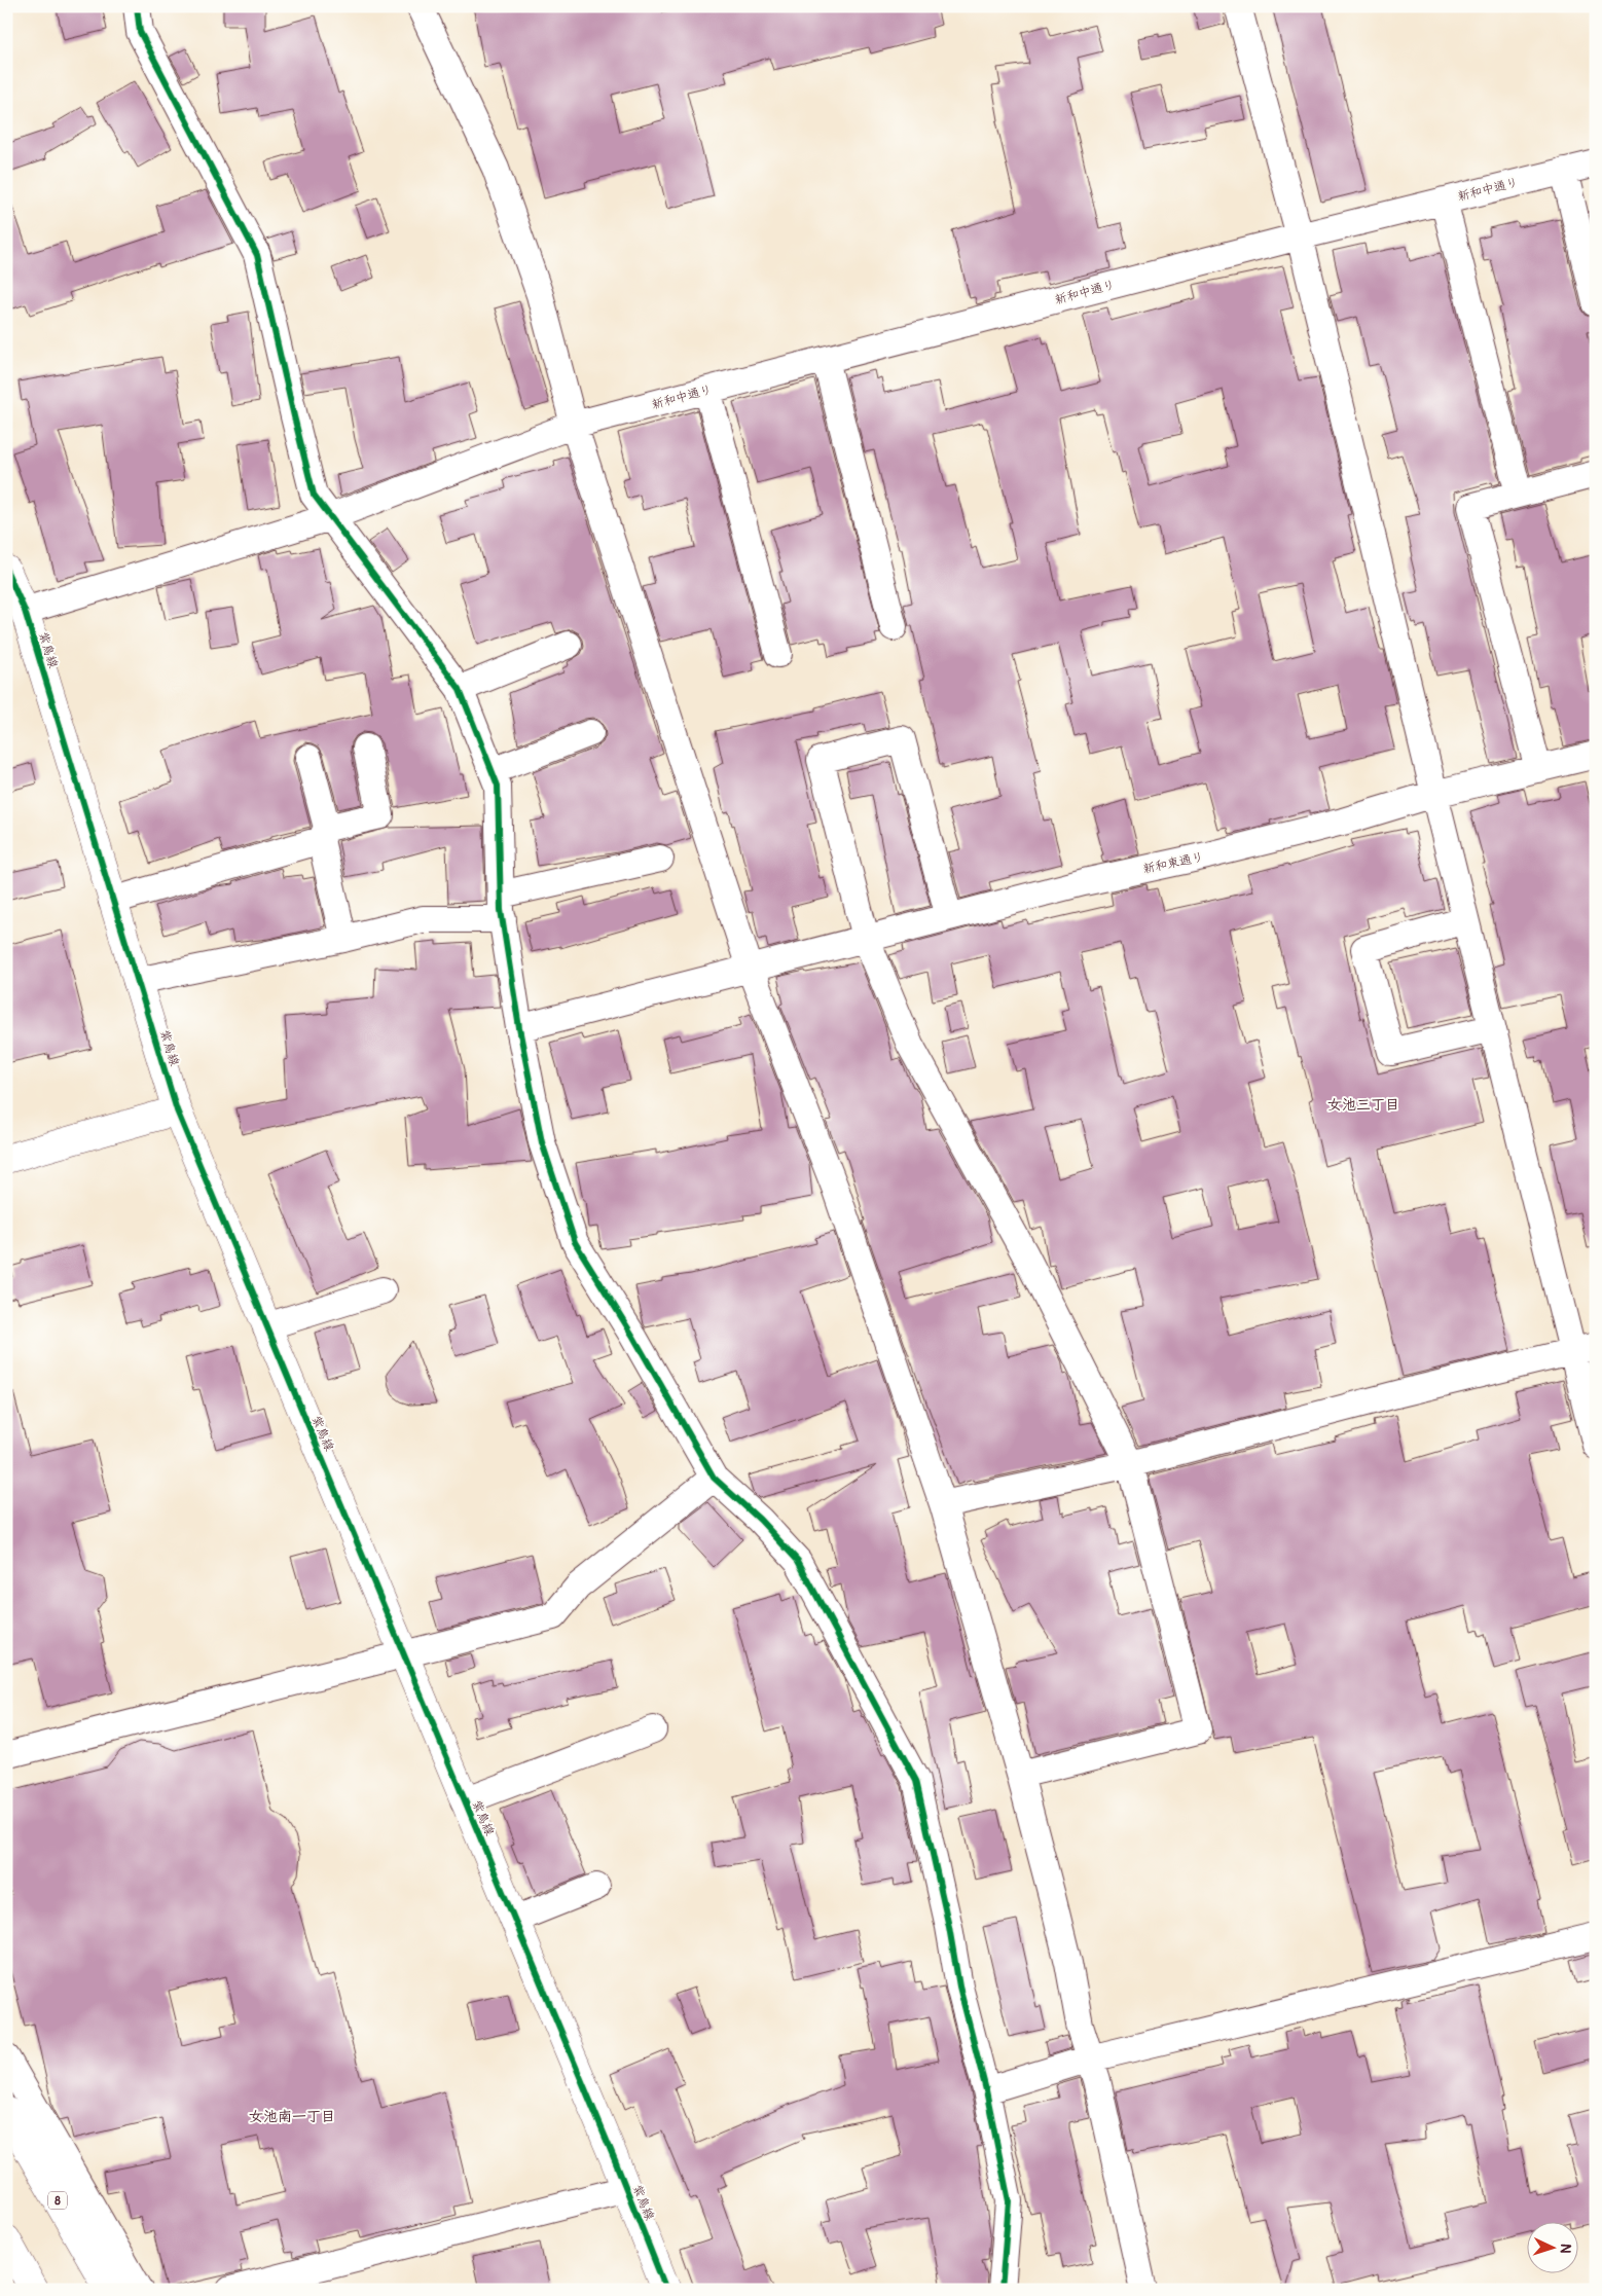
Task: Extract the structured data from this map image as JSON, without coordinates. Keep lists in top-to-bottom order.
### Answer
{
  "streets": {
    "main road": ["紫鳥線", "8"],
    "street": ["新和中通り", "新和東通り"]
  },
  "crossings": [
    ["新和中通り", "紫鳥線"]
  ],
  "districts": ["女池三丁目", "女池南一丁目"],
  "north": "right"
}
